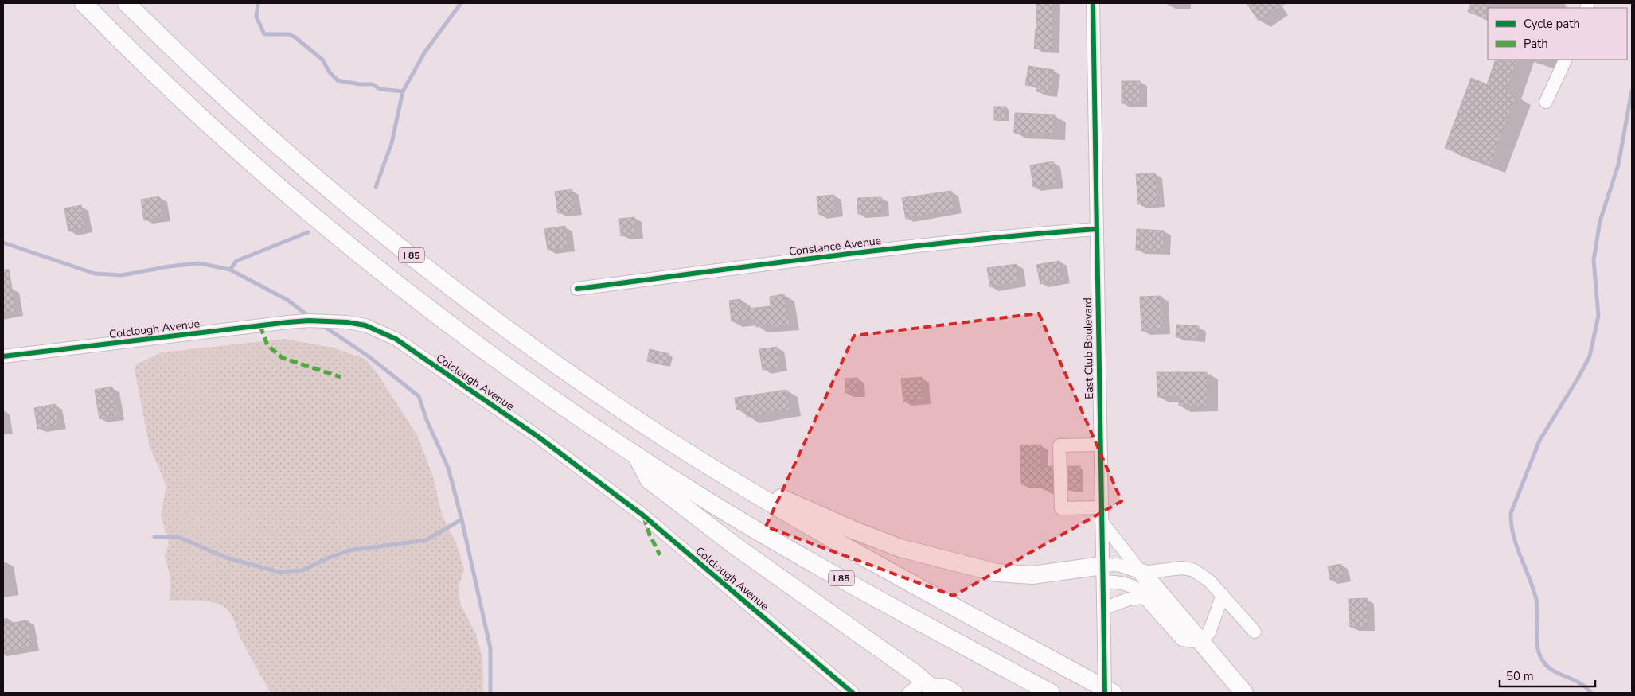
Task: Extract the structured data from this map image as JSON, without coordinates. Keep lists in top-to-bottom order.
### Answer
{
  "streets": {
    "highway": ["I 85"],
    "street": ["Constance Avenue", "Colclough Avenue", "East Club Boulevard"]
  },
  "crossings": [
    ["Constance Avenue", "East Club Boulevard"]
  ],
  "legend": ["Cycle path", "Path"],
  "scale_bar": "50 m"
}
